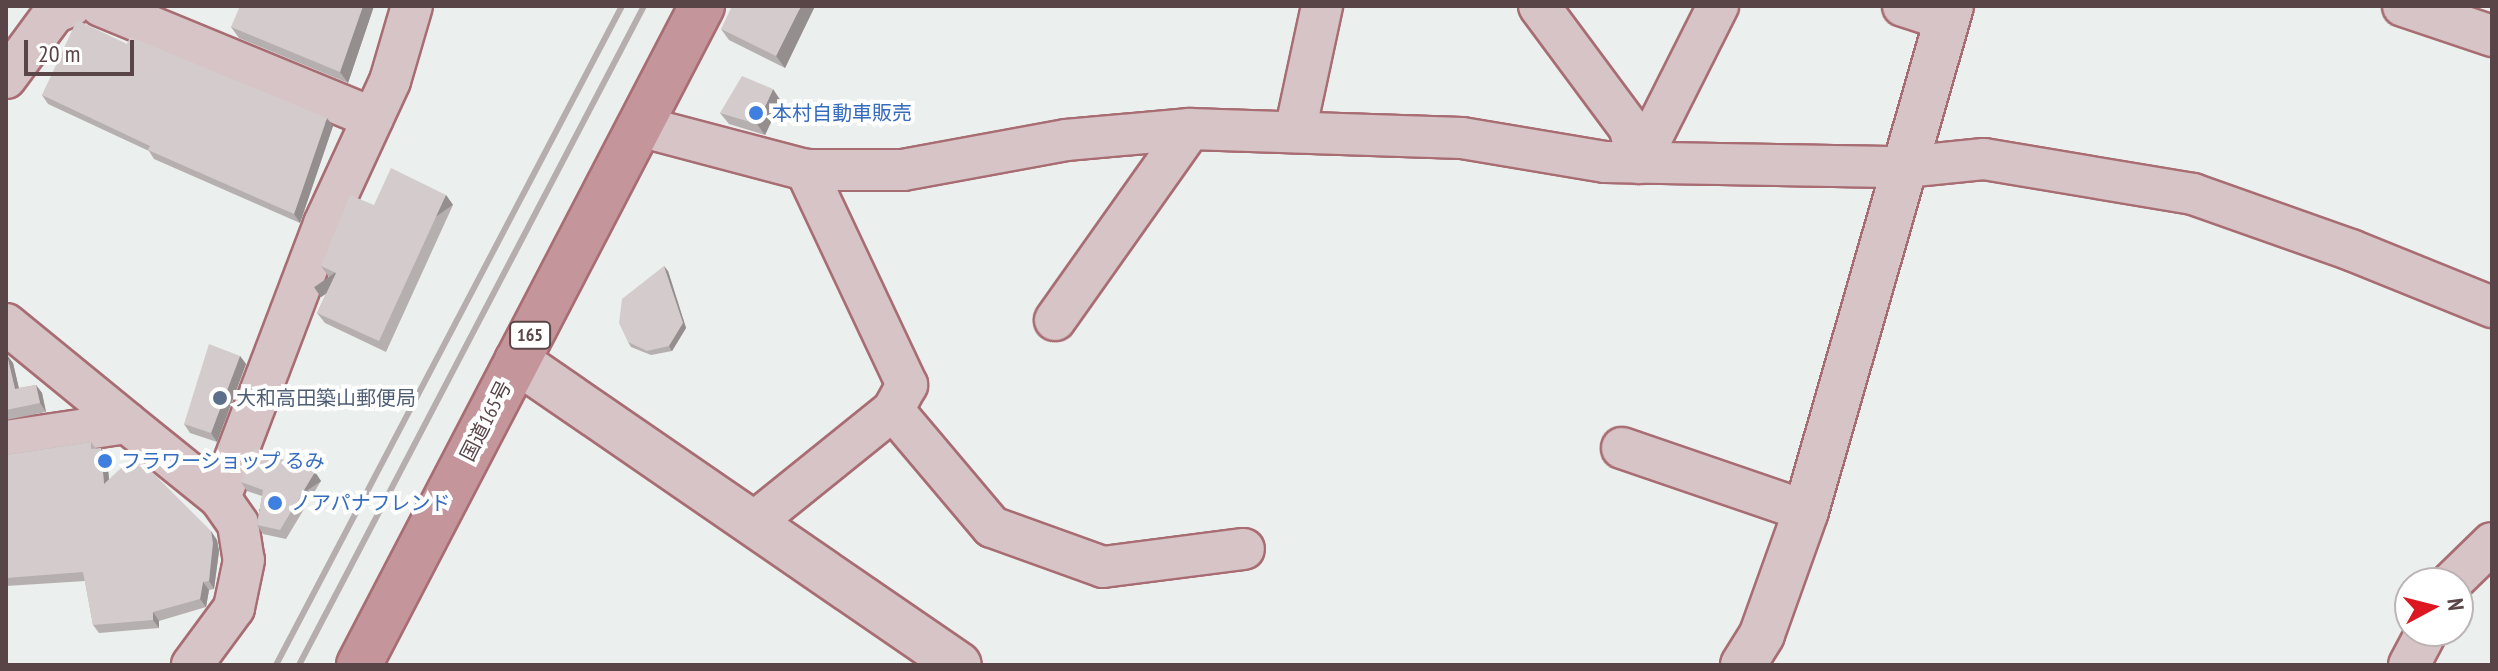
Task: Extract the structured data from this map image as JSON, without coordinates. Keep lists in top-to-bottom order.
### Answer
{
  "streets": {
    "highway": ["165", "国道165号"]
  },
  "places": [
    "本村自動車販売",
    "大和高田築山郵便局",
    "フラワーショップ るみ",
    "ノアパナフレンド"
  ],
  "scale_bar": "20 m",
  "north": "right"
}
